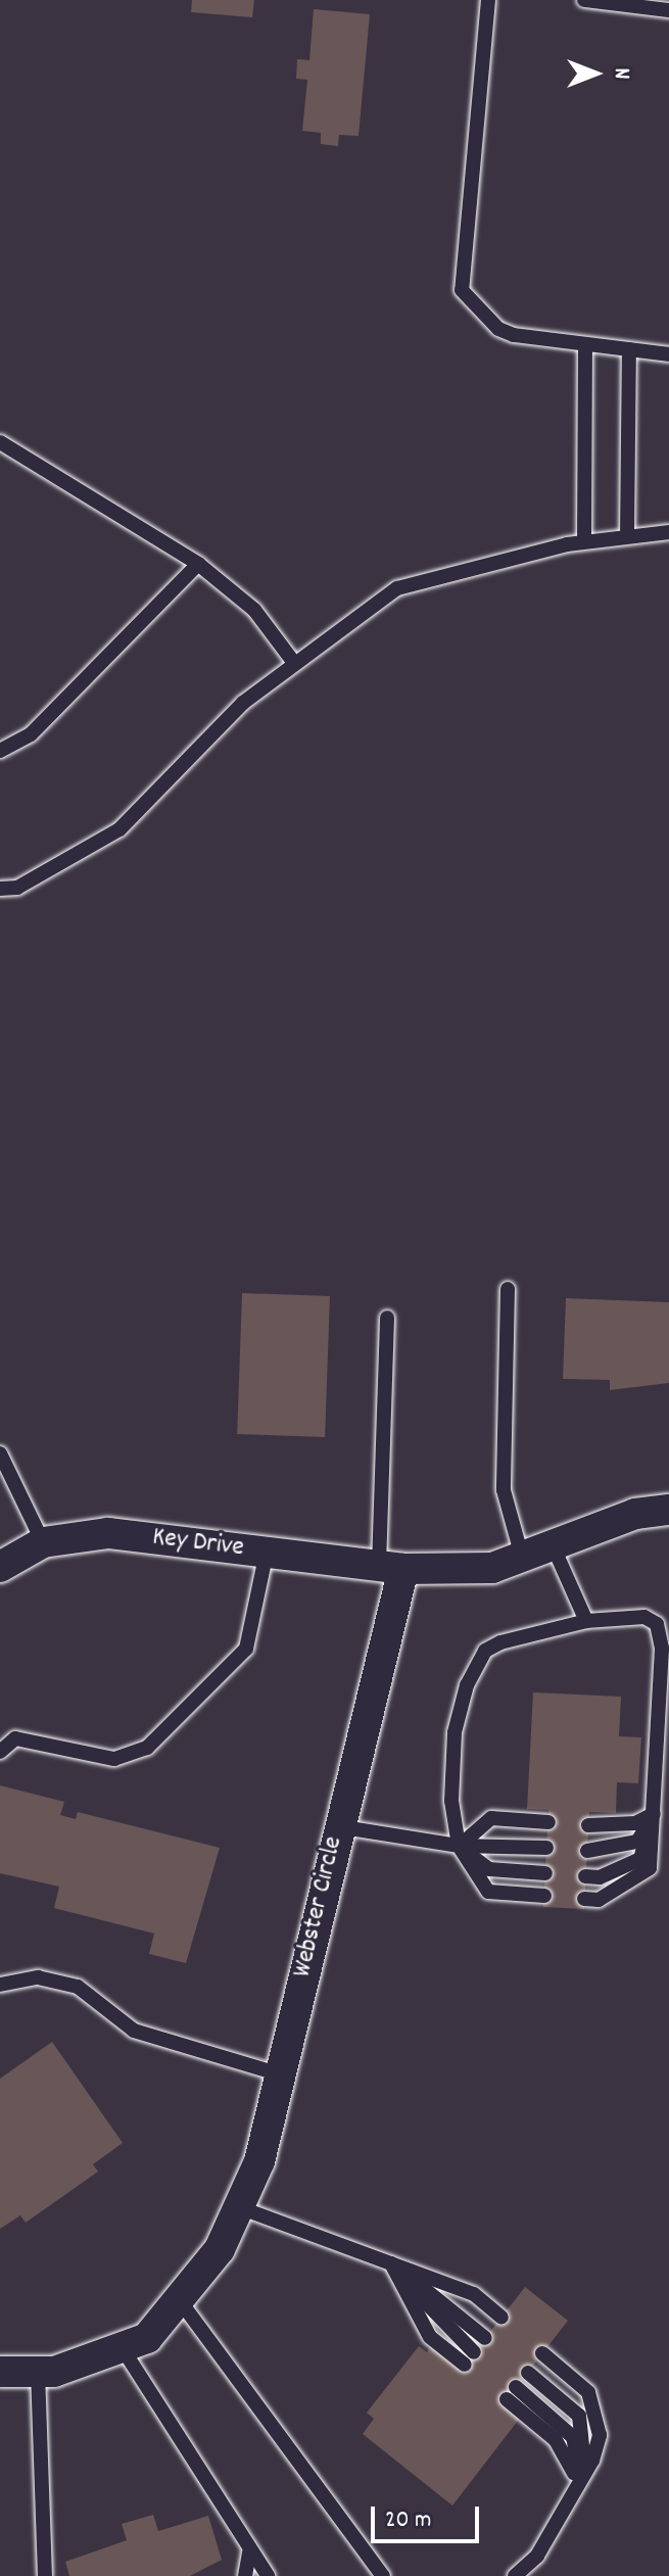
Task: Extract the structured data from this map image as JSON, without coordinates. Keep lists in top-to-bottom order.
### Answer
{
  "streets": {
    "street": ["Key Drive", "Webster Circle"]
  },
  "crossings": [
    ["Key Drive", "Webster Circle"]
  ],
  "scale_bar": "20 m",
  "north": "right"
}
